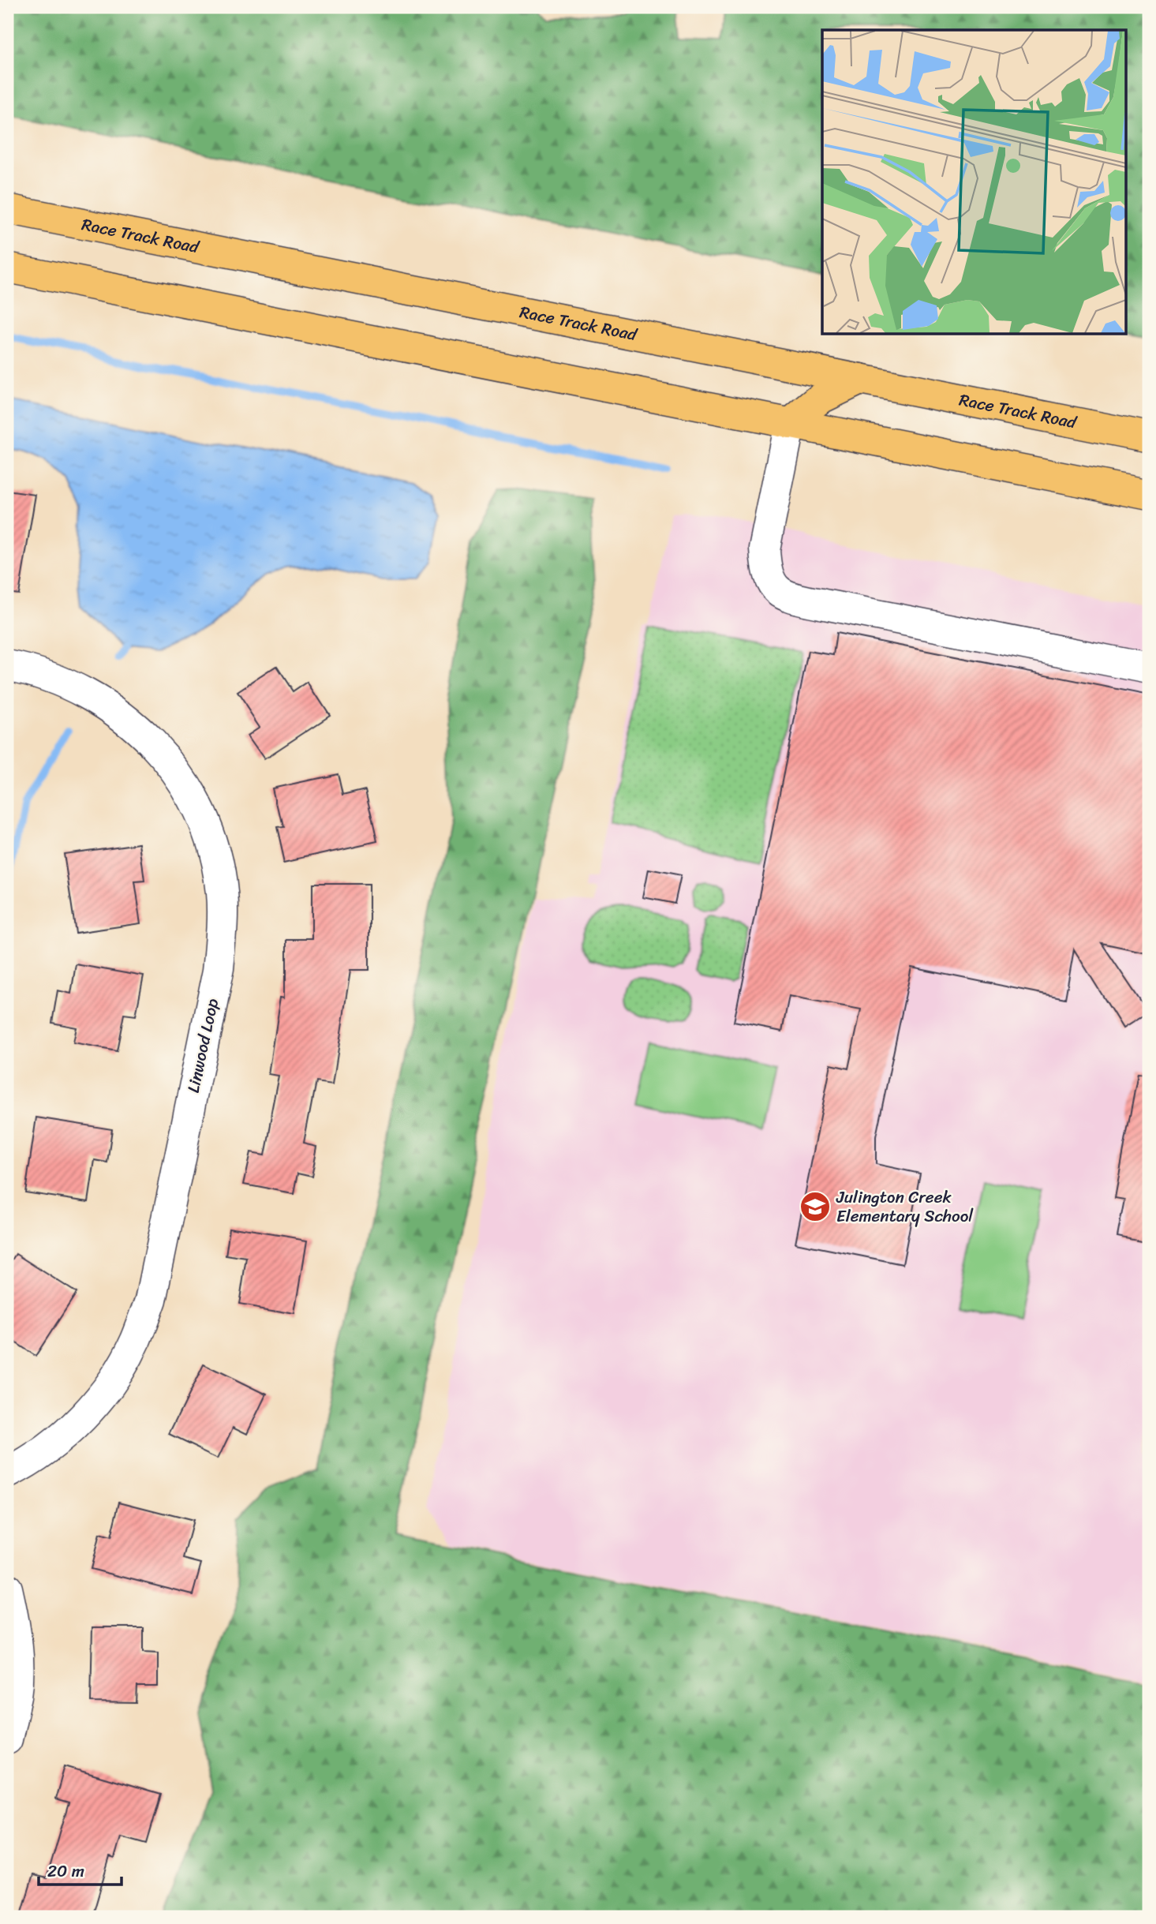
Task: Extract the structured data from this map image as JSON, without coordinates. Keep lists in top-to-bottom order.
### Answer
{
  "streets": {
    "main road": ["Race Track Road"],
    "street": ["Linwood Loop"]
  },
  "places": {
    "school or university": ["Julington Creek Elementary School"]
  },
  "scale_bar": "20 m"
}
